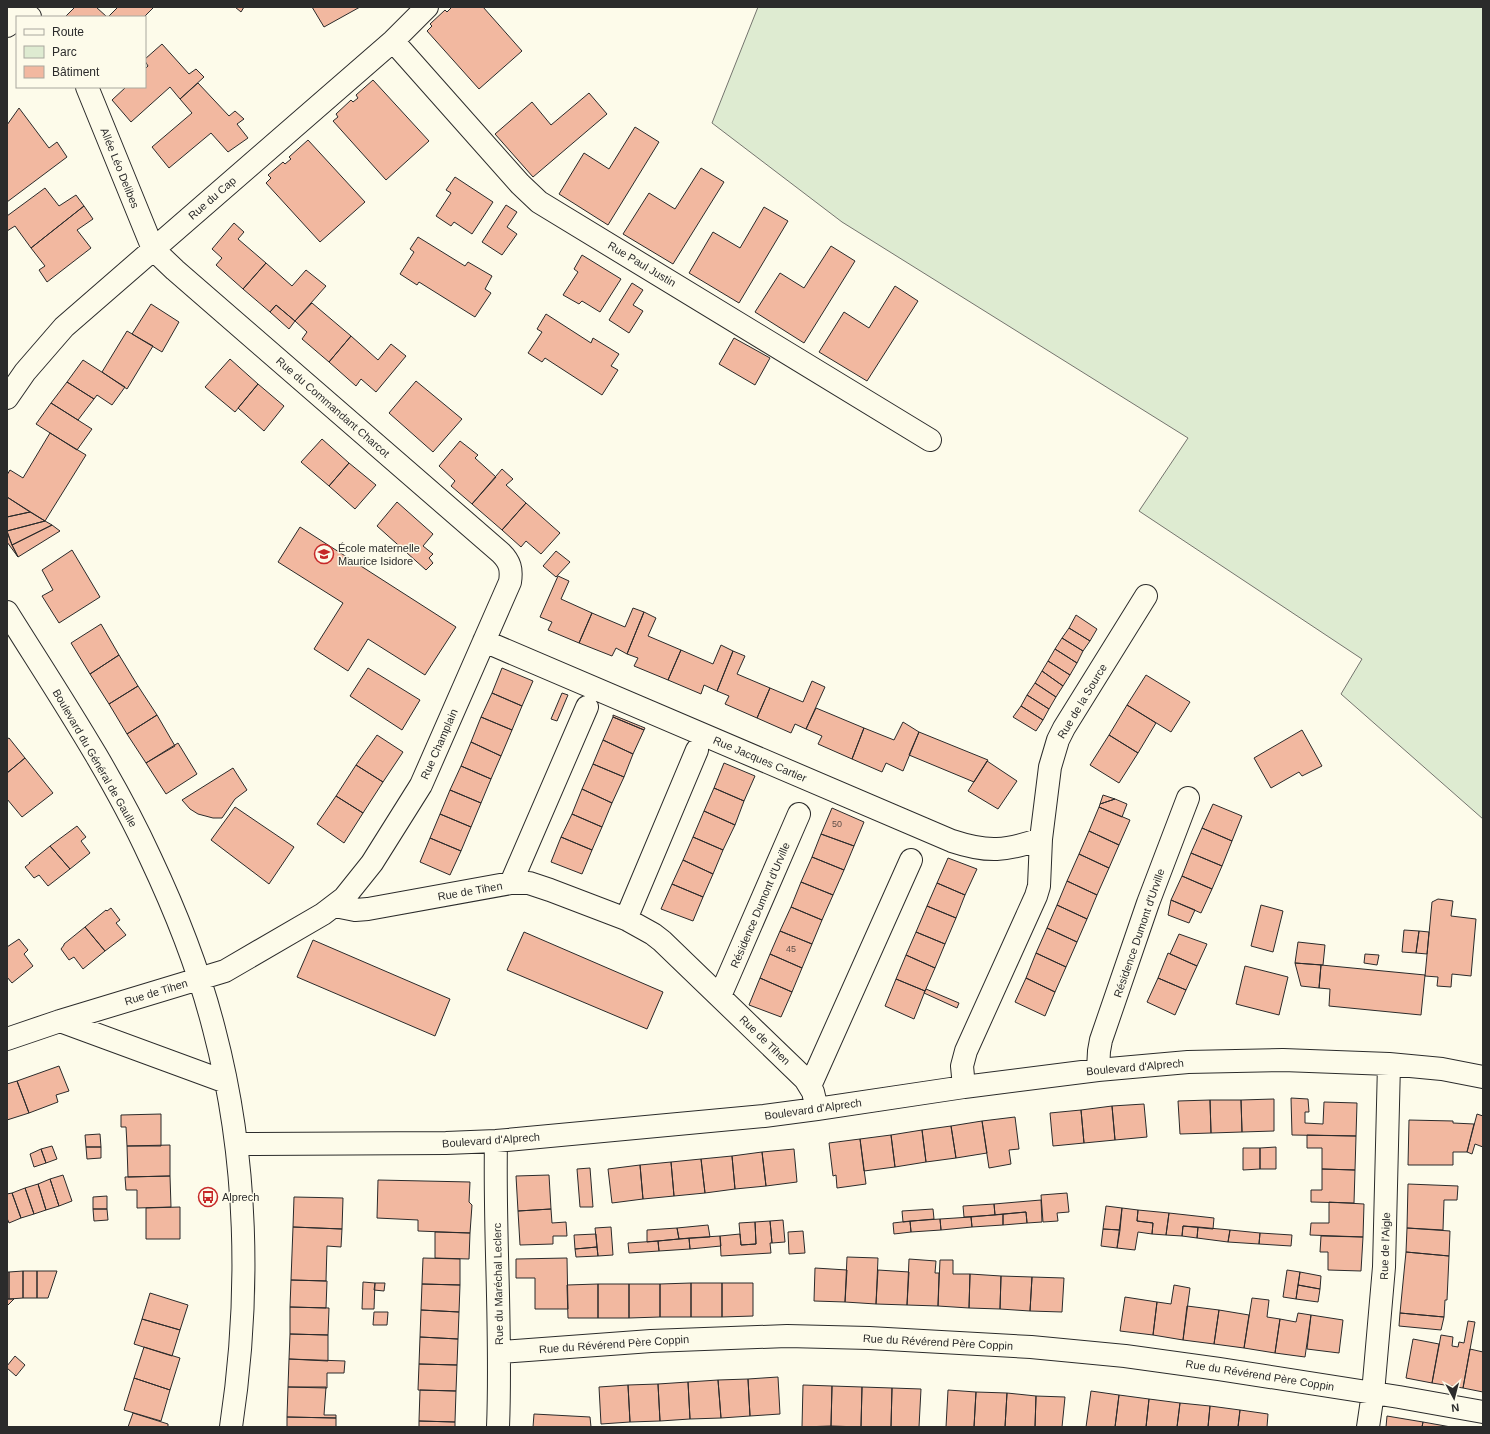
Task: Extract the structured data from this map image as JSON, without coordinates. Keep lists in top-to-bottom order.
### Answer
{
  "streets": {
    "street": [
      "Allée Léo Delibes",
      "Rue du Cap",
      "Rue Paul Justin",
      "Rue du Commandant Charcot",
      "Rue de la Source",
      "Rue Champlain",
      "Boulevard du Général de Gaulle",
      "Rue Jacques Cartier",
      "Rue de Tihen",
      "Résidence Dumont d'Urville",
      "Boulevard d'Alprech",
      "Rue de l'Aigle",
      "Rue du Maréchal Leclerc",
      "Rue du Révérend Père Coppin"
    ]
  },
  "crossings": [
    ["Allée Léo Delibes", "Rue du Cap"],
    ["Allée Léo Delibes", "Rue du Commandant Charcot"],
    ["Rue du Cap", "Rue Paul Justin"],
    ["Rue du Cap", "Rue du Commandant Charcot"],
    ["Rue du Commandant Charcot", "Rue Champlain"],
    ["Rue de la Source", "Rue Jacques Cartier"],
    ["Rue Champlain", "Rue Jacques Cartier"],
    ["Rue Champlain", "Rue de Tihen"],
    ["Boulevard du Général de Gaulle", "Rue de Tihen"],
    ["Boulevard du Général de Gaulle", "Boulevard d'Alprech"],
    ["Rue de Tihen", "Résidence Dumont d'Urville"],
    ["Rue de Tihen", "Boulevard d'Alprech"],
    ["Résidence Dumont d'Urville", "Boulevard d'Alprech"],
    ["Boulevard d'Alprech", "Rue de l'Aigle"],
    ["Boulevard d'Alprech", "Rue du Maréchal Leclerc"],
    ["Rue de l'Aigle", "Rue du Révérend Père Coppin"],
    ["Rue du Maréchal Leclerc", "Rue du Révérend Père Coppin"]
  ],
  "places": {
    "school or university": ["École maternelle Maurice Isidore"],
    "bus stop": ["Alprech"]
  },
  "house_numbers": ["50", "45"],
  "legend": ["Route", "Parc", "Bâtiment"],
  "north": "bottom"
}
